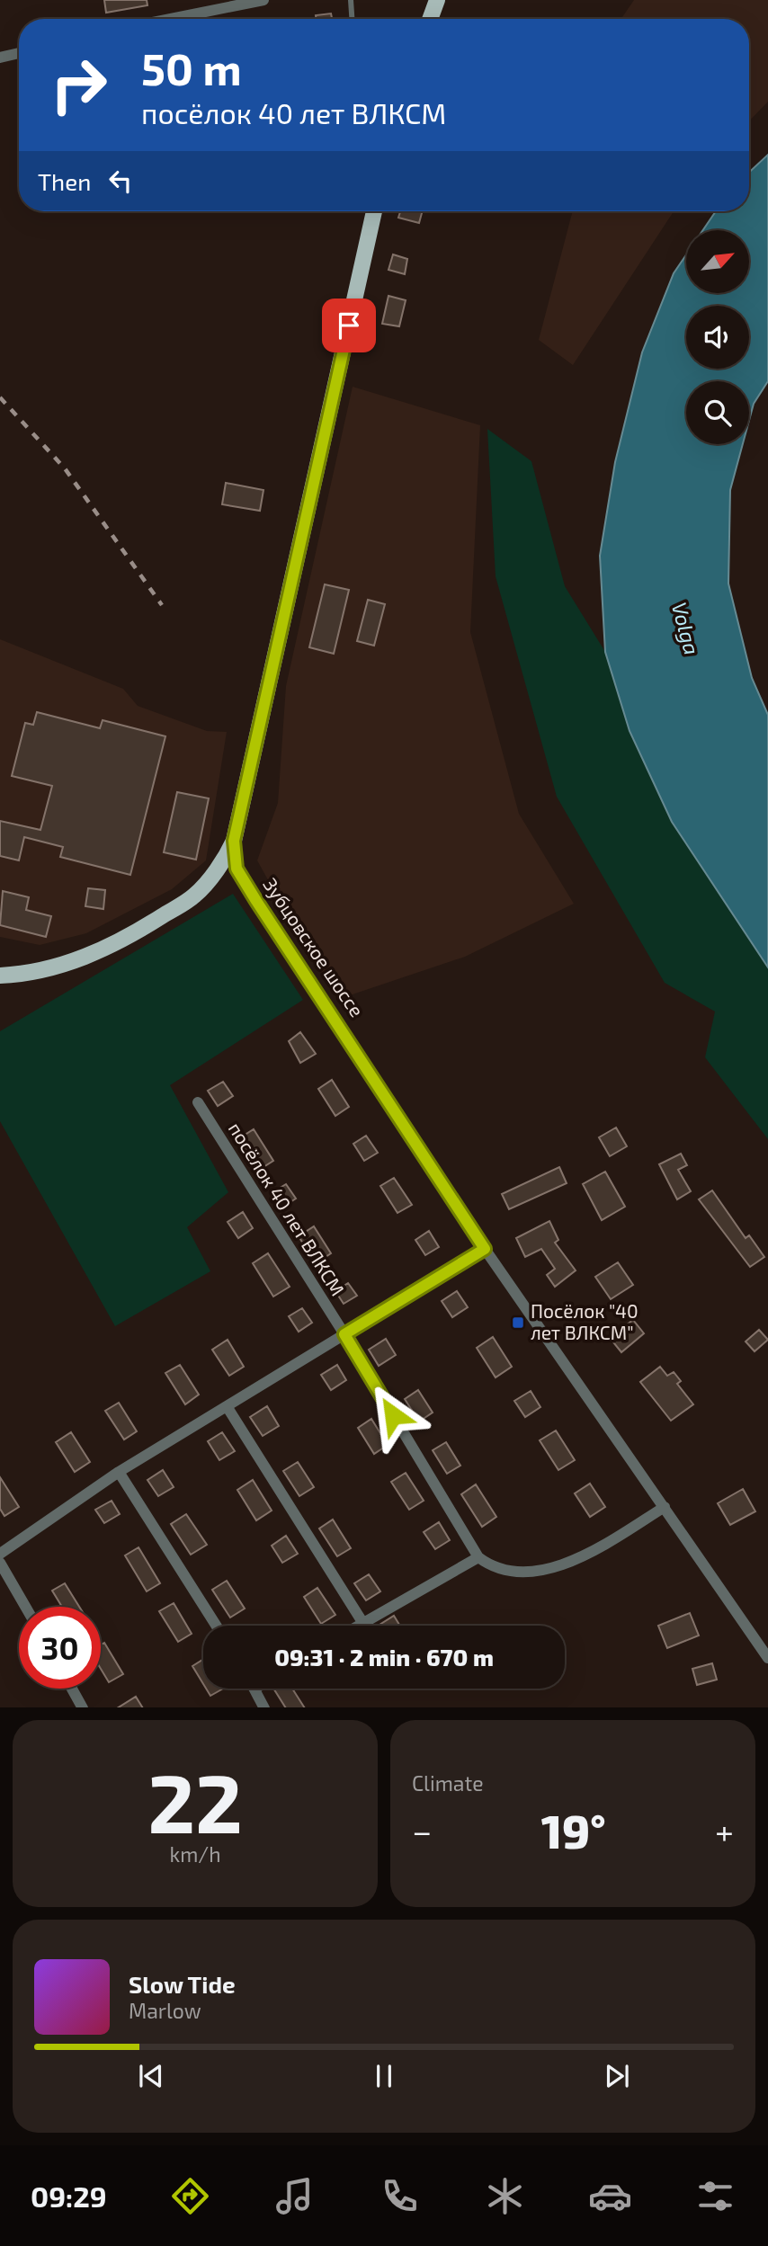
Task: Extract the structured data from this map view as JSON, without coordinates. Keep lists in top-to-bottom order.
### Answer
{
  "streets": {
    "main road": ["Зубцовское шоссе"],
    "street": ["посёлок 40 лет ВЛКСМ"]
  },
  "water": ["Volga"],
  "places": {
    "transit": ["Посёлок \"40 лет ВЛКСМ\""]
  },
  "north": "top right",
  "page": {
    "turn": ["50 m", "посёлок 40 лет ВЛКСМ"],
    "then": "Then",
    "limit": "30",
    "trip": "09:31 · 2 min · 670 m",
    "tile": [
      ["22", "km/h"],
      "Climate"
    ],
    "heat": ["−", "19°", "+"],
    "song": ["Slow Tide", "Marlow"],
    "tabs": "09:29"
  }
}
